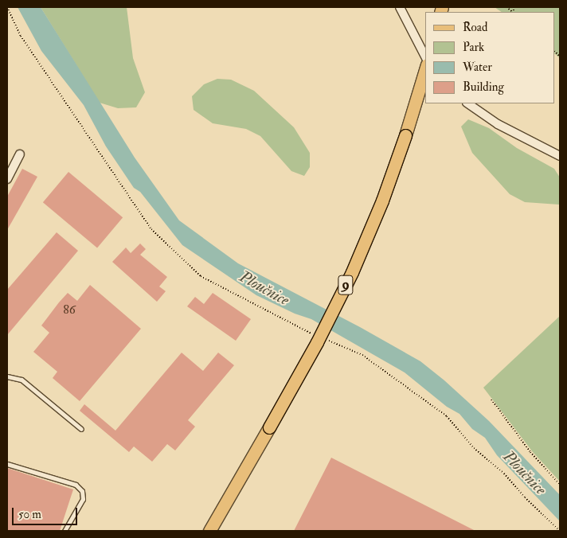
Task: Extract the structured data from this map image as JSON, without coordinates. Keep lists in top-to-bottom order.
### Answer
{
  "streets": {
    "main road": ["9"]
  },
  "water": ["Ploučnice"],
  "house_numbers": ["86"],
  "legend": [
    "Road",
    "Park",
    "Water",
    "Building"
  ],
  "scale_bar": "50 m"
}
